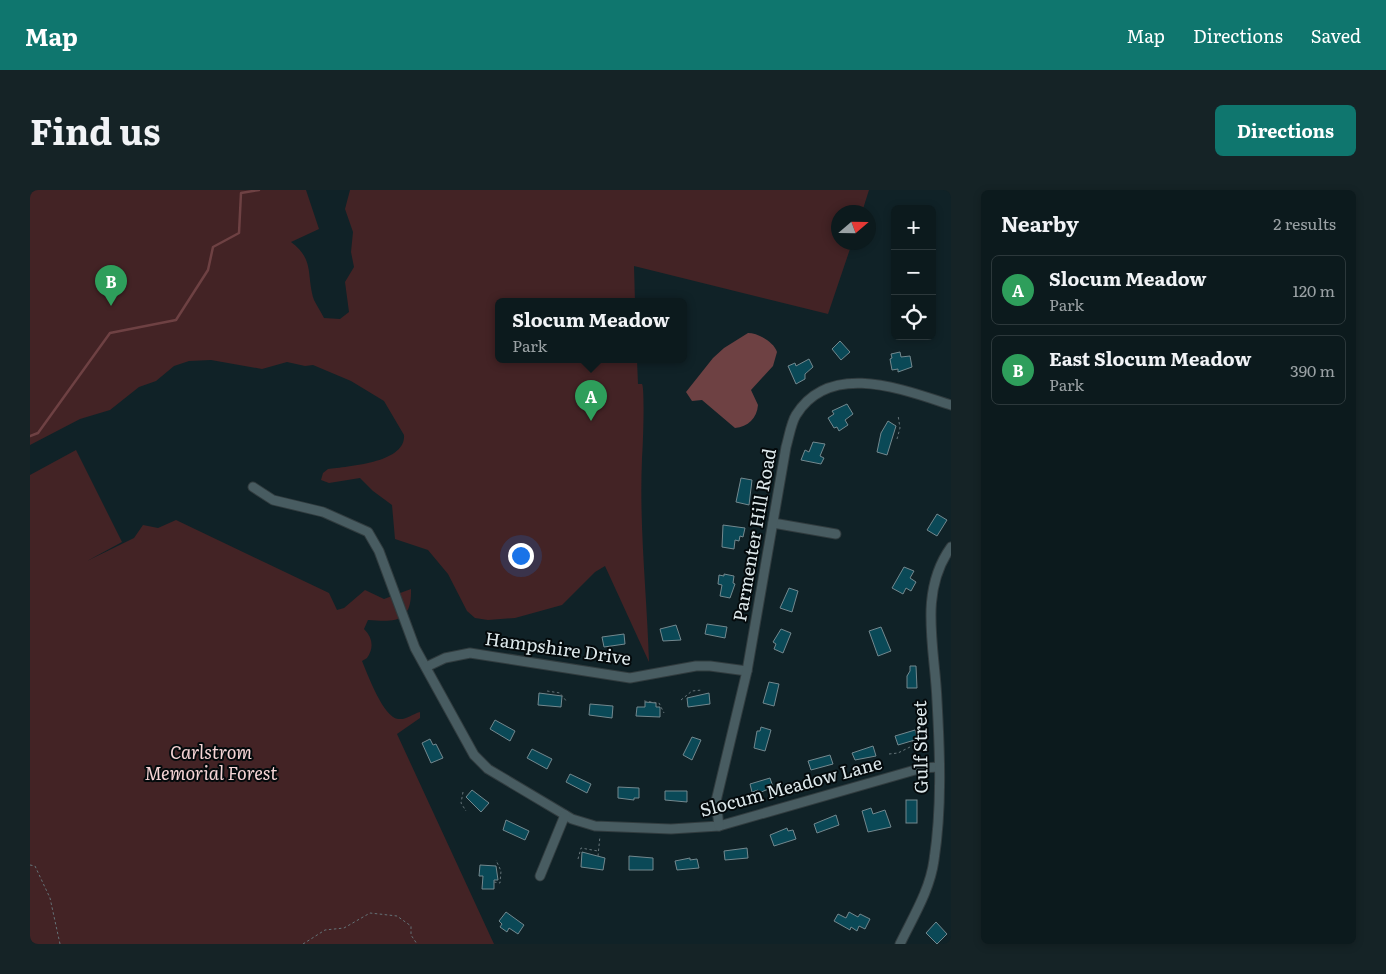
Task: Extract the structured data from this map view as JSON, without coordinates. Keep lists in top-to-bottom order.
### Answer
{
  "streets": {
    "street": [
      "Parmenter Hill Road",
      "Hampshire Drive",
      "Gulf Street",
      "Slocum Meadow Lane"
    ]
  },
  "crossings": [
    ["Parmenter Hill Road", "Hampshire Drive"],
    ["Parmenter Hill Road", "Slocum Meadow Lane"],
    ["Hampshire Drive", "Slocum Meadow Lane"],
    ["Gulf Street", "Slocum Meadow Lane"]
  ],
  "parks": ["Carlstrom Memorial Forest"],
  "north": "right",
  "page": {
    "header": "Map",
    "nav": ["Map", "Directions", "Saved"],
    "title": "Find us",
    "buttons": "Directions",
    "heading": ["Nearby", "2 results"],
    "map_buttons": ["+", "−"],
    "list": [
      {
        "mark": "A",
        "name": "Slocum Meadow",
        "note": "Park",
        "value": "120 m"
      },
      {
        "mark": "B",
        "name": "East Slocum Meadow",
        "note": "Park",
        "value": "390 m"
      }
    ],
    "pins": ["B", "A"],
    "popup": ["Slocum Meadow", "Park"]
  }
}
